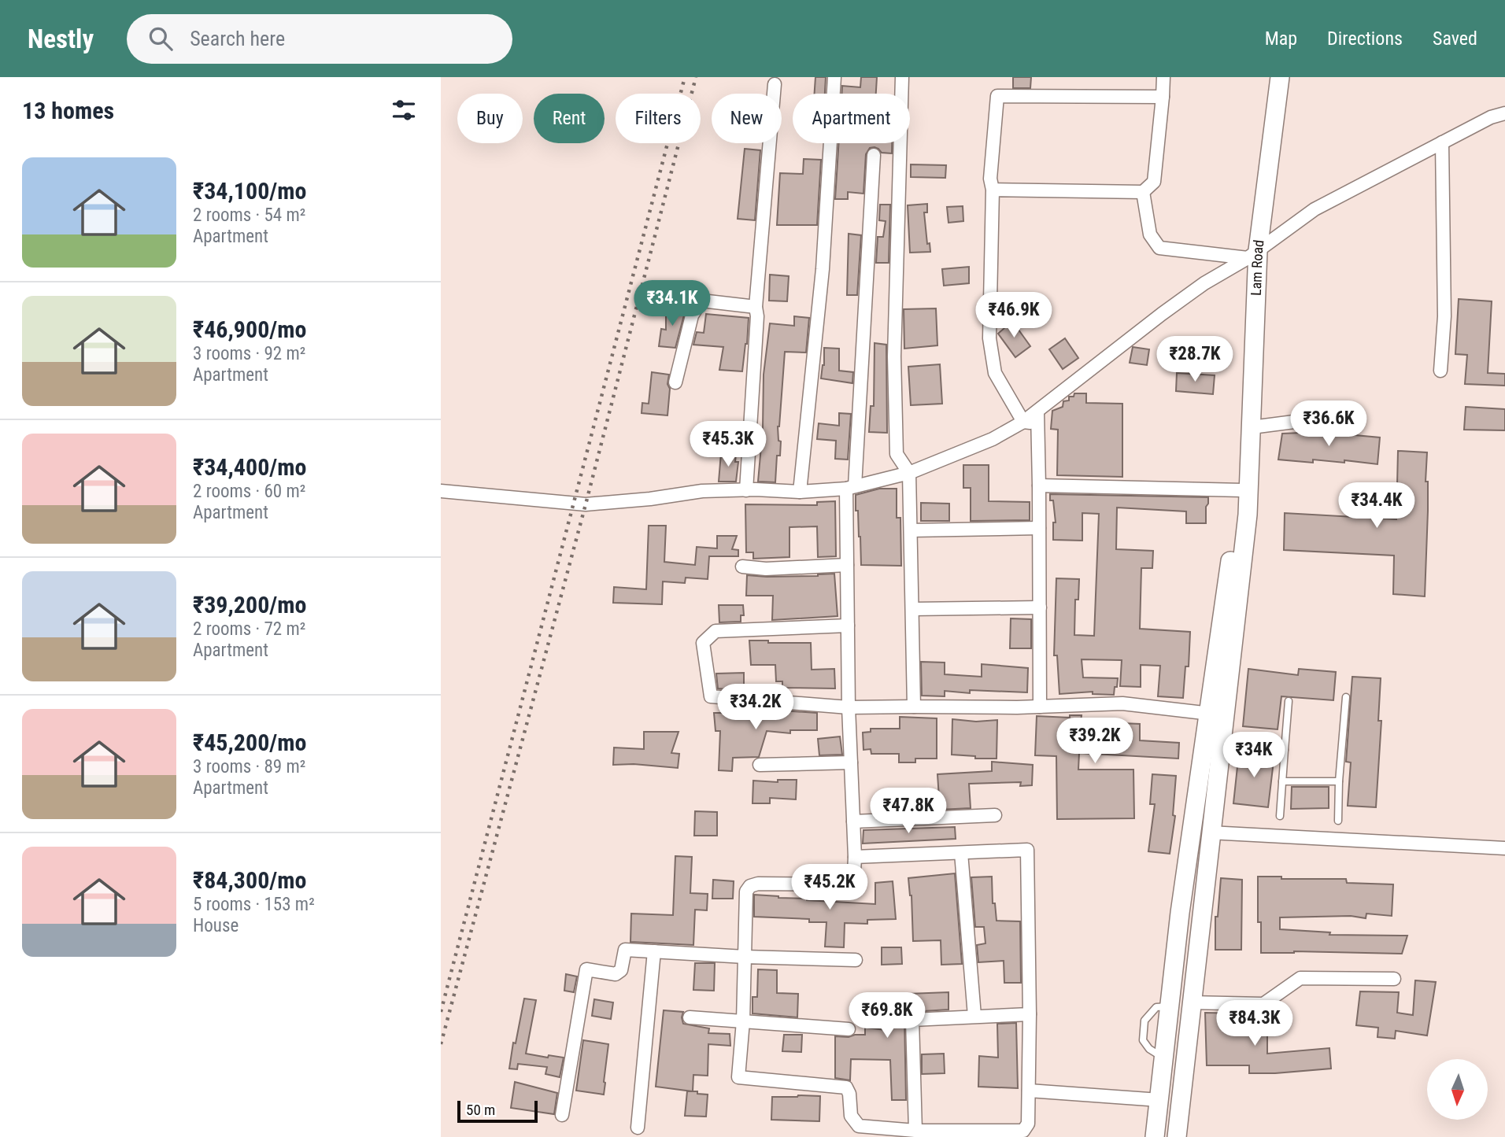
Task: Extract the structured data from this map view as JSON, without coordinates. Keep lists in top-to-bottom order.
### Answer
{
  "streets": {
    "main road": ["Lam Road"]
  },
  "scale_bar": "50 m",
  "north": "bottom",
  "page": {
    "header": "Nestly",
    "search": "Search here",
    "nav": ["Map", "Directions", "Saved"],
    "heading": "13 homes",
    "chip": [
      "Buy",
      "Rent",
      "Filters",
      "New",
      "Apartment"
    ],
    "list": [
      {
        "name": "₹34,100/mo",
        "note": "2 rooms · 54 m² · Apartment"
      },
      {
        "name": "₹46,900/mo",
        "note": "3 rooms · 92 m² · Apartment"
      },
      {
        "name": "₹34,400/mo",
        "note": "2 rooms · 60 m² · Apartment"
      },
      {
        "name": "₹39,200/mo",
        "note": "2 rooms · 72 m² · Apartment"
      },
      {
        "name": "₹45,200/mo",
        "note": "3 rooms · 89 m² · Apartment"
      },
      {
        "name": "₹84,300/mo",
        "note": "5 rooms · 153 m² · House"
      }
    ],
    "price": [
      "₹34.1K",
      "₹46.9K",
      "₹28.7K",
      "₹36.6K",
      "₹45.3K",
      "₹34.4K",
      "₹34.2K",
      "₹39.2K",
      "₹34K",
      "₹47.8K",
      "₹45.2K",
      "₹69.8K",
      "₹84.3K"
    ],
    "scale": "50 m"
  }
}
